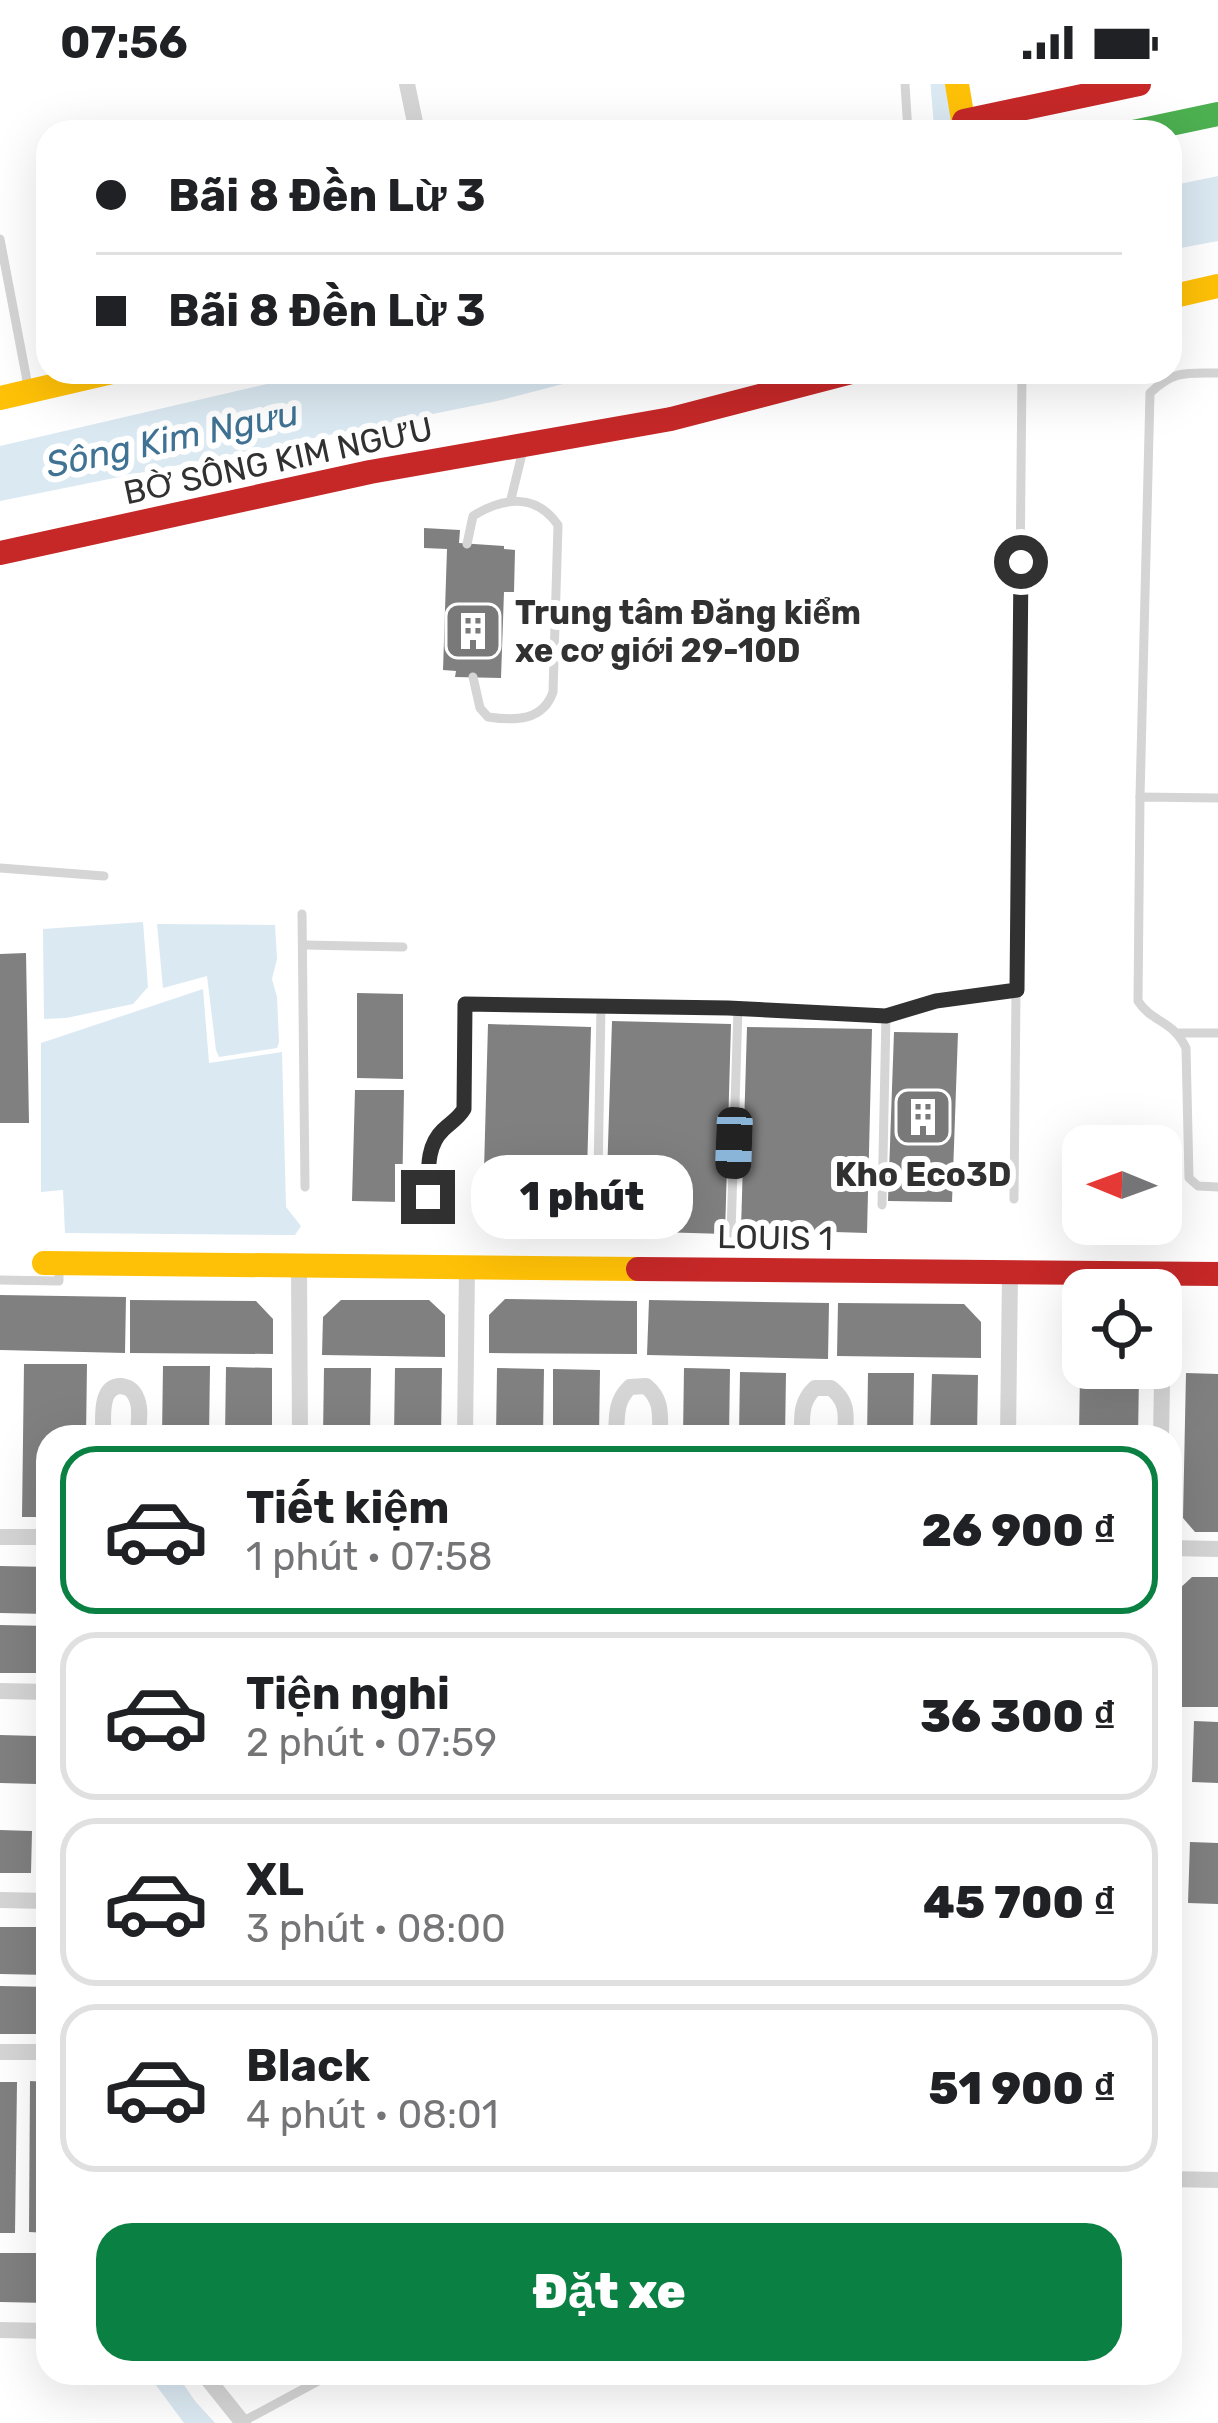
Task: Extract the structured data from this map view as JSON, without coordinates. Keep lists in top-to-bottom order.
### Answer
{
  "streets": {
    "street": ["BỜ SÔNG KIM NGƯU", "LOUIS 1"]
  },
  "water": ["Sông Kim Ngưu"],
  "places": {
    "building": ["Trung tâm Đăng kiểm xe cơ giới 29-10D", "Kho Eco3D"]
  },
  "north": "left",
  "page": {
    "status": "07:56",
    "banner": ["Bãi 8 Đền Lừ 3", "Bãi 8 Đền Lừ 3"],
    "bubble": "1 phút",
    "list": [
      {
        "name": "Tiết kiệm",
        "note": "1 phút · 07:58",
        "value": "26 900 ₫"
      },
      {
        "name": "Tiện nghi",
        "note": "2 phút · 07:59",
        "value": "36 300 ₫"
      },
      {
        "name": "XL",
        "note": "3 phút · 08:00",
        "value": "45 700 ₫"
      },
      {
        "name": "Black",
        "note": "4 phút · 08:01",
        "value": "51 900 ₫"
      }
    ],
    "buttons": "Đặt xe"
  }
}
